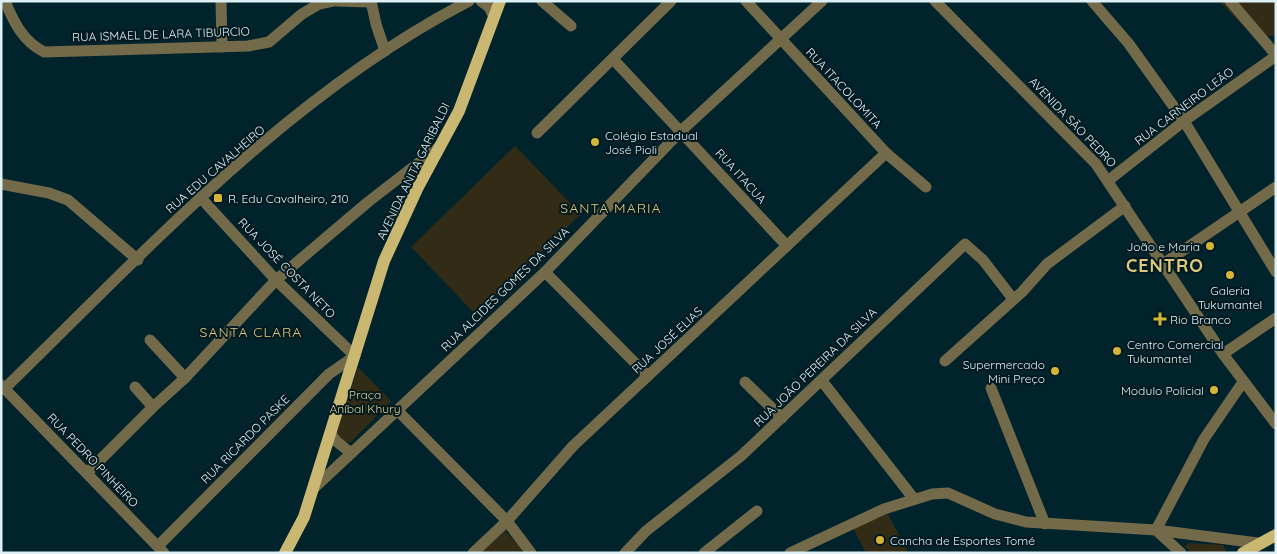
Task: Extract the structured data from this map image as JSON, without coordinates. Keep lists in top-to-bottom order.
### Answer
{
  "streets": {
    "main road": ["AVENIDA ANITA GARIBALDI"],
    "street": [
      "RUA ISMAEL DE LARA TIBURCIO",
      "RUA ITACOLOMITA",
      "RUA CARNEIRO LEÃO",
      "AVENIDA SÃO PEDRO",
      "RUA EDU CAVALHEIRO",
      "RUA ITACUA",
      "RUA JOSÉ COSTA NETO",
      "RUA ALCIDES GOMES DA SILVA",
      "RUA JOSÉ ELIAS",
      "RUA JOÃO PEREIRA DA SILVA",
      "RUA RICARDO PASKE",
      "RUA PEDRO PINHEIRO"
    ]
  },
  "crossings": [
    ["RUA ITACOLOMITA", "RUA ALCIDES GOMES DA SILVA"],
    ["RUA ITACOLOMITA", "RUA JOSÉ ELIAS"],
    ["RUA CARNEIRO LEÃO", "AVENIDA SÃO PEDRO"],
    ["RUA EDU CAVALHEIRO", "RUA JOSÉ COSTA NETO"],
    ["RUA EDU CAVALHEIRO", "RUA PEDRO PINHEIRO"],
    ["AVENIDA ANITA GARIBALDI", "RUA JOSÉ COSTA NETO"],
    ["AVENIDA ANITA GARIBALDI", "RUA ALCIDES GOMES DA SILVA"],
    ["AVENIDA ANITA GARIBALDI", "RUA RICARDO PASKE"],
    ["RUA ITACUA", "RUA ALCIDES GOMES DA SILVA"],
    ["RUA ITACUA", "RUA JOSÉ ELIAS"],
    ["RUA JOSÉ COSTA NETO", "RUA RICARDO PASKE"],
    ["RUA RICARDO PASKE", "RUA PEDRO PINHEIRO"]
  ],
  "districts": ["SANTA MARIA", "CENTRO", "SANTA CLARA"],
  "parks": ["Praça Aníbal Khury"],
  "places": {
    "other": [
      "Colégio Estadual José Pioli",
      "João e Maria",
      "Galeria Tukumantel",
      "Centro Comercial Tukumantel",
      "Supermercado Mini Preço",
      "Modulo Policial",
      "Cancha de Esportes Tomé"
    ],
    "transit": ["R. Edu Cavalheiro, 210"],
    "health": ["Rio Branco"]
  }
}
